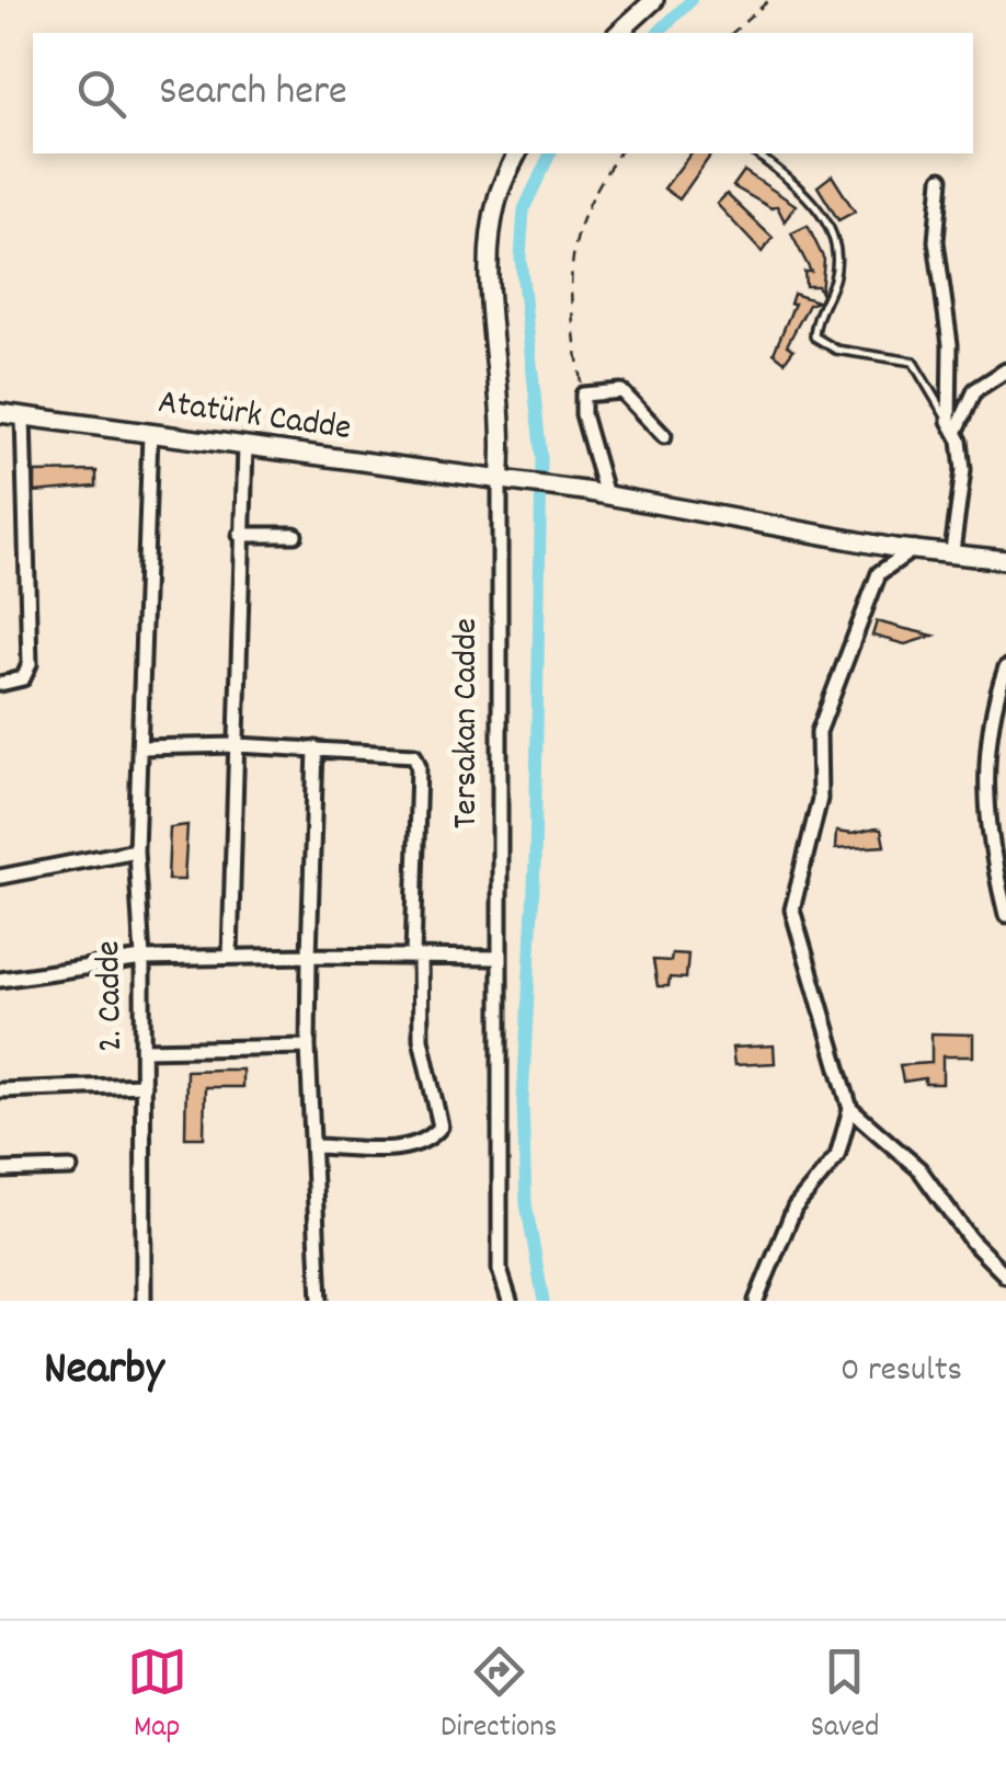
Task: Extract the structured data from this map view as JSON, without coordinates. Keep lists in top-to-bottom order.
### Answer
{
  "streets": {
    "main road": ["Atatürk Cadde", "Tersakan Cadde"],
    "street": ["2. Cadde"]
  },
  "crossings": [
    ["Atatürk Cadde", "Tersakan Cadde"],
    ["Atatürk Cadde", "2. Cadde"]
  ],
  "page": {
    "search": "Search here",
    "heading": ["Nearby", "0 results"],
    "nav": ["Map", "Directions", "Saved"]
  }
}
